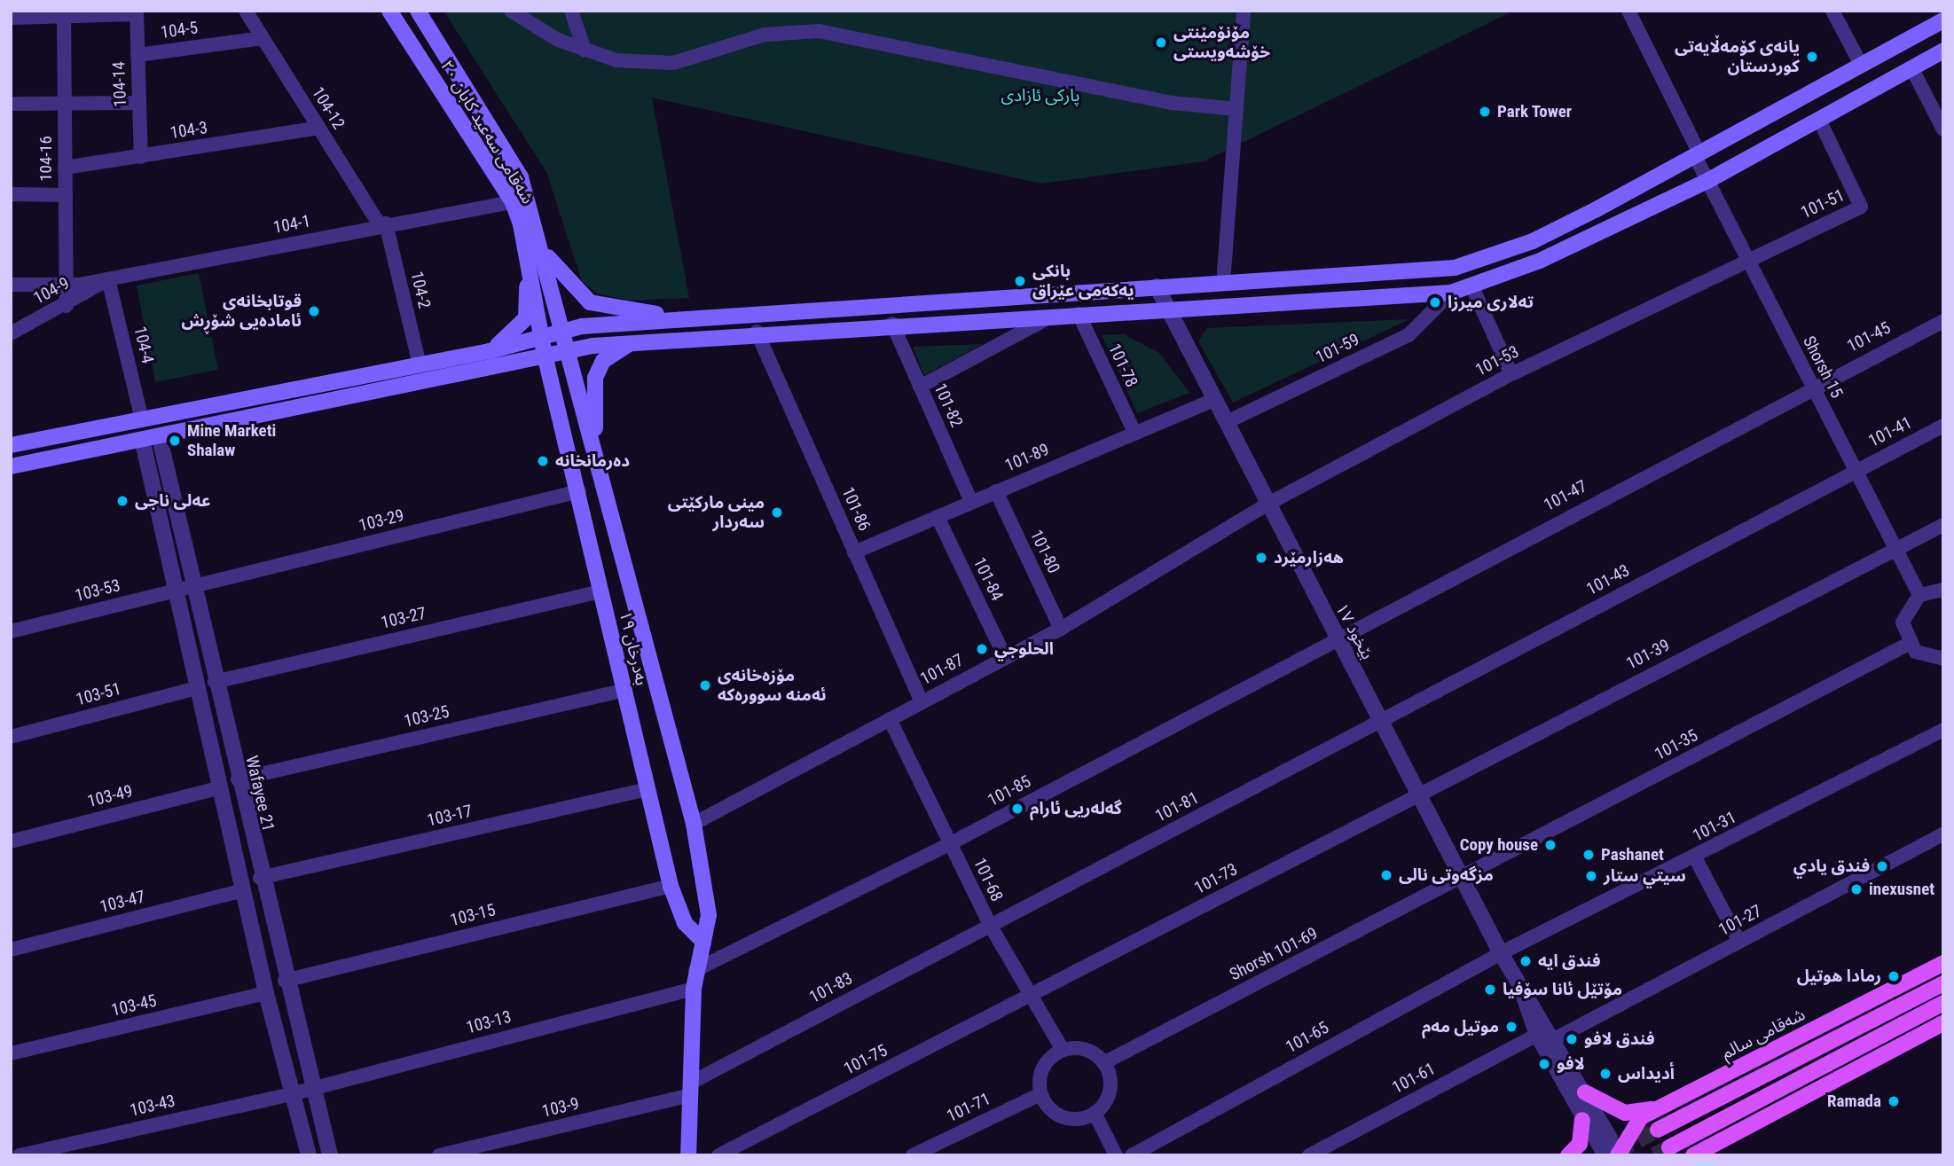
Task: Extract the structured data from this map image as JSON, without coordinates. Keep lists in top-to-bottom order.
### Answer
{
  "streets": {
    "main road": ["شەقامی سەعید کابان ٢٠", "بەدرخان ١٩", "شەقامی سالم"],
    "street": [
      "104-5",
      "104-14",
      "104-12",
      "104-3",
      "104-16",
      "101-51",
      "104-1",
      "104-2",
      "104-9",
      "101-45",
      "104-4",
      "101-59",
      "101-53",
      "101-78",
      "Shorsh 15",
      "101-82",
      "101-41",
      "101-89",
      "101-47",
      "101-86",
      "103-29",
      "101-80",
      "101-84",
      "101-43",
      "103-53",
      "103-27",
      "بێخود ١٧",
      "101-39",
      "101-87",
      "103-51",
      "103-25",
      "101-35",
      "101-85",
      "Wafayee 21",
      "103-49",
      "101-81",
      "103-17",
      "101-31",
      "101-73",
      "101-68",
      "103-47",
      "103-15",
      "101-27",
      "Shorsh 101-69",
      "101-83",
      "103-45",
      "103-13",
      "101-65",
      "101-75",
      "101-61",
      "103-43",
      "103-9",
      "101-71"
    ]
  },
  "crossings": [
    ["104-5", "104-14"],
    ["104-5", "104-12"],
    ["104-14", "104-3"],
    ["104-12", "104-3"],
    ["104-12", "104-1"],
    ["104-12", "104-2"],
    ["104-3", "104-16"],
    ["شەقامی سەعید کابان ٢٠", "104-1"],
    ["شەقامی سەعید کابان ٢٠", "بەدرخان ١٩"],
    ["104-16", "104-1"],
    ["104-16", "104-9"],
    ["101-51", "101-53"],
    ["101-51", "Shorsh 15"],
    ["104-1", "104-2"],
    ["104-1", "104-9"],
    ["104-1", "104-4"],
    ["104-9", "104-4"],
    ["101-45", "Shorsh 15"],
    ["101-45", "101-47"],
    ["101-59", "بێخود ١٧"],
    ["101-53", "Shorsh 15"],
    ["101-53", "بێخود ١٧"],
    ["101-53", "101-87"],
    ["101-78", "101-89"],
    ["Shorsh 15", "101-41"],
    ["Shorsh 15", "101-47"],
    ["Shorsh 15", "101-43"],
    ["Shorsh 15", "101-39"],
    ["101-82", "101-89"],
    ["101-41", "101-43"],
    ["101-89", "101-86"],
    ["101-89", "101-80"],
    ["101-89", "101-84"],
    ["101-89", "بێخود ١٧"],
    ["101-47", "بێخود ١٧"],
    ["101-47", "101-85"],
    ["101-86", "101-87"],
    ["103-29", "103-53"],
    ["103-29", "بەدرخان ١٩"],
    ["103-29", "Wafayee 21"],
    ["101-80", "101-87"],
    ["101-84", "101-87"],
    ["101-43", "بێخود ١٧"],
    ["101-43", "101-81"],
    ["103-53", "Wafayee 21"],
    ["103-27", "بەدرخان ١٩"],
    ["103-27", "Wafayee 21"],
    ["بێخود ١٧", "101-39"],
    ["بێخود ١٧", "101-87"],
    ["بێخود ١٧", "101-35"],
    ["بێخود ١٧", "101-85"],
    ["بێخود ١٧", "101-81"],
    ["بێخود ١٧", "101-31"],
    ["بێخود ١٧", "101-73"],
    ["بێخود ١٧", "Shorsh 101-69"],
    ["بێخود ١٧", "101-65"],
    ["بەدرخان ١٩", "101-87"],
    ["بەدرخان ١٩", "103-25"],
    ["بەدرخان ١٩", "101-85"],
    ["بەدرخان ١٩", "103-17"],
    ["بەدرخان ١٩", "103-15"],
    ["بەدرخان ١٩", "101-83"],
    ["بەدرخان ١٩", "103-13"],
    ["بەدرخان ١٩", "103-9"],
    ["101-39", "101-73"],
    ["101-87", "101-68"],
    ["103-25", "Wafayee 21"],
    ["101-35", "Shorsh 101-69"],
    ["101-85", "101-68"],
    ["Wafayee 21", "103-17"],
    ["Wafayee 21", "103-15"],
    ["Wafayee 21", "103-13"],
    ["101-81", "101-68"],
    ["101-81", "101-83"],
    ["101-31", "101-65"],
    ["101-73", "101-68"],
    ["101-73", "101-75"],
    ["101-68", "Shorsh 101-69"],
    ["101-68", "101-83"],
    ["101-68", "101-75"],
    ["101-68", "101-71"],
    ["Shorsh 101-69", "101-71"],
    ["101-83", "103-9"],
    ["103-13", "103-43"]
  ],
  "parks": ["پارکی ئازادی"],
  "places": [
    "مۆنۆمێنتی خۆشەویستی",
    "یانەی کۆمەڵایەتی کوردستان",
    "Park Tower",
    "بانکی یەکەمی عێراق",
    "تەلاری میرزا",
    "قوتابخانەی ئامادەیی شۆڕش",
    "Mine Marketi Shalaw",
    "دەرمانخانە",
    "عەلی ناجی",
    "مینی مارکێتی سەردار",
    "هەزارمێرد",
    "الحلوجي",
    "مۆزەخانەی ئەمنە سوورەکە",
    "گەلەریی ئارام",
    "Copy house",
    "Pashanet",
    "فندق يادي",
    "مزگەوتی نالی",
    "سيتي ستار",
    "inexusnet",
    "فندق ايه",
    "رمادا هوتيل",
    "مۆتێل ئانا سۆفیا",
    "موتیل مەم",
    "فندق لافو",
    "لافو",
    "أديداس",
    "Ramada"
  ]
}
